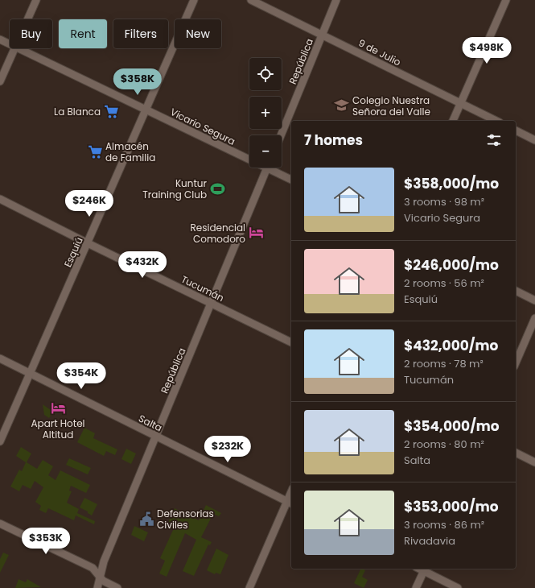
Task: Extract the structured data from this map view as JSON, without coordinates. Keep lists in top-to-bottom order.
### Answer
{
  "streets": {
    "street": [
      "9 de Julio",
      "República",
      "Vicario Segura",
      "Esquiú",
      "Tucumán",
      "Salta"
    ]
  },
  "crossings": [
    ["9 de Julio", "República"],
    ["República", "Tucumán"],
    ["República", "Salta"],
    ["Vicario Segura", "Esquiú"],
    ["Esquiú", "Tucumán"],
    ["Esquiú", "Salta"]
  ],
  "places": {
    "school or university": ["Colegio Nuestra Señora del Valle"],
    "supermarket": ["La Blanca", "Almacén de Familia"],
    "sports": ["Kuntur Training Club"],
    "hotel": ["Residencial Comodoro", "Apart Hotel Altitud"],
    "public building": ["Defensorias Civiles"]
  },
  "page": {
    "chip": [
      "Buy",
      "Rent",
      "Filters",
      "New"
    ],
    "price": [
      "$498K",
      "$358K",
      "$246K",
      "$432K",
      "$354K",
      "$232K",
      "$353K"
    ],
    "map_buttons": ["+", "−"],
    "heading": "7 homes",
    "list": [
      {
        "name": "$358,000/mo",
        "note": "3 rooms · 98 m² · Vicario Segura"
      },
      {
        "name": "$246,000/mo",
        "note": "2 rooms · 56 m² · Esquiú"
      },
      {
        "name": "$432,000/mo",
        "note": "2 rooms · 78 m² · Tucumán"
      },
      {
        "name": "$354,000/mo",
        "note": "2 rooms · 80 m² · Salta"
      },
      {
        "name": "$353,000/mo",
        "note": "3 rooms · 86 m² · Rivadavia"
      }
    ]
  }
}
